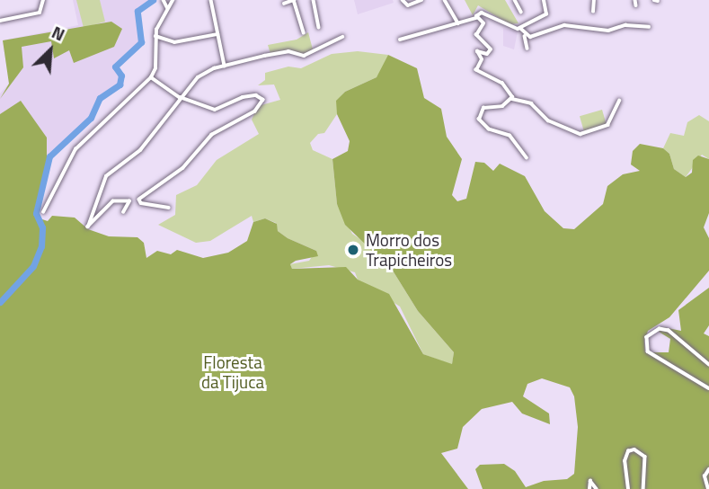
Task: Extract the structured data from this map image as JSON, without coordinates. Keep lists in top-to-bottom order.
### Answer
{
  "parks": ["Floresta da Tijuca"],
  "places": ["Morro dos Trapicheiros"],
  "north": "top right"
}
